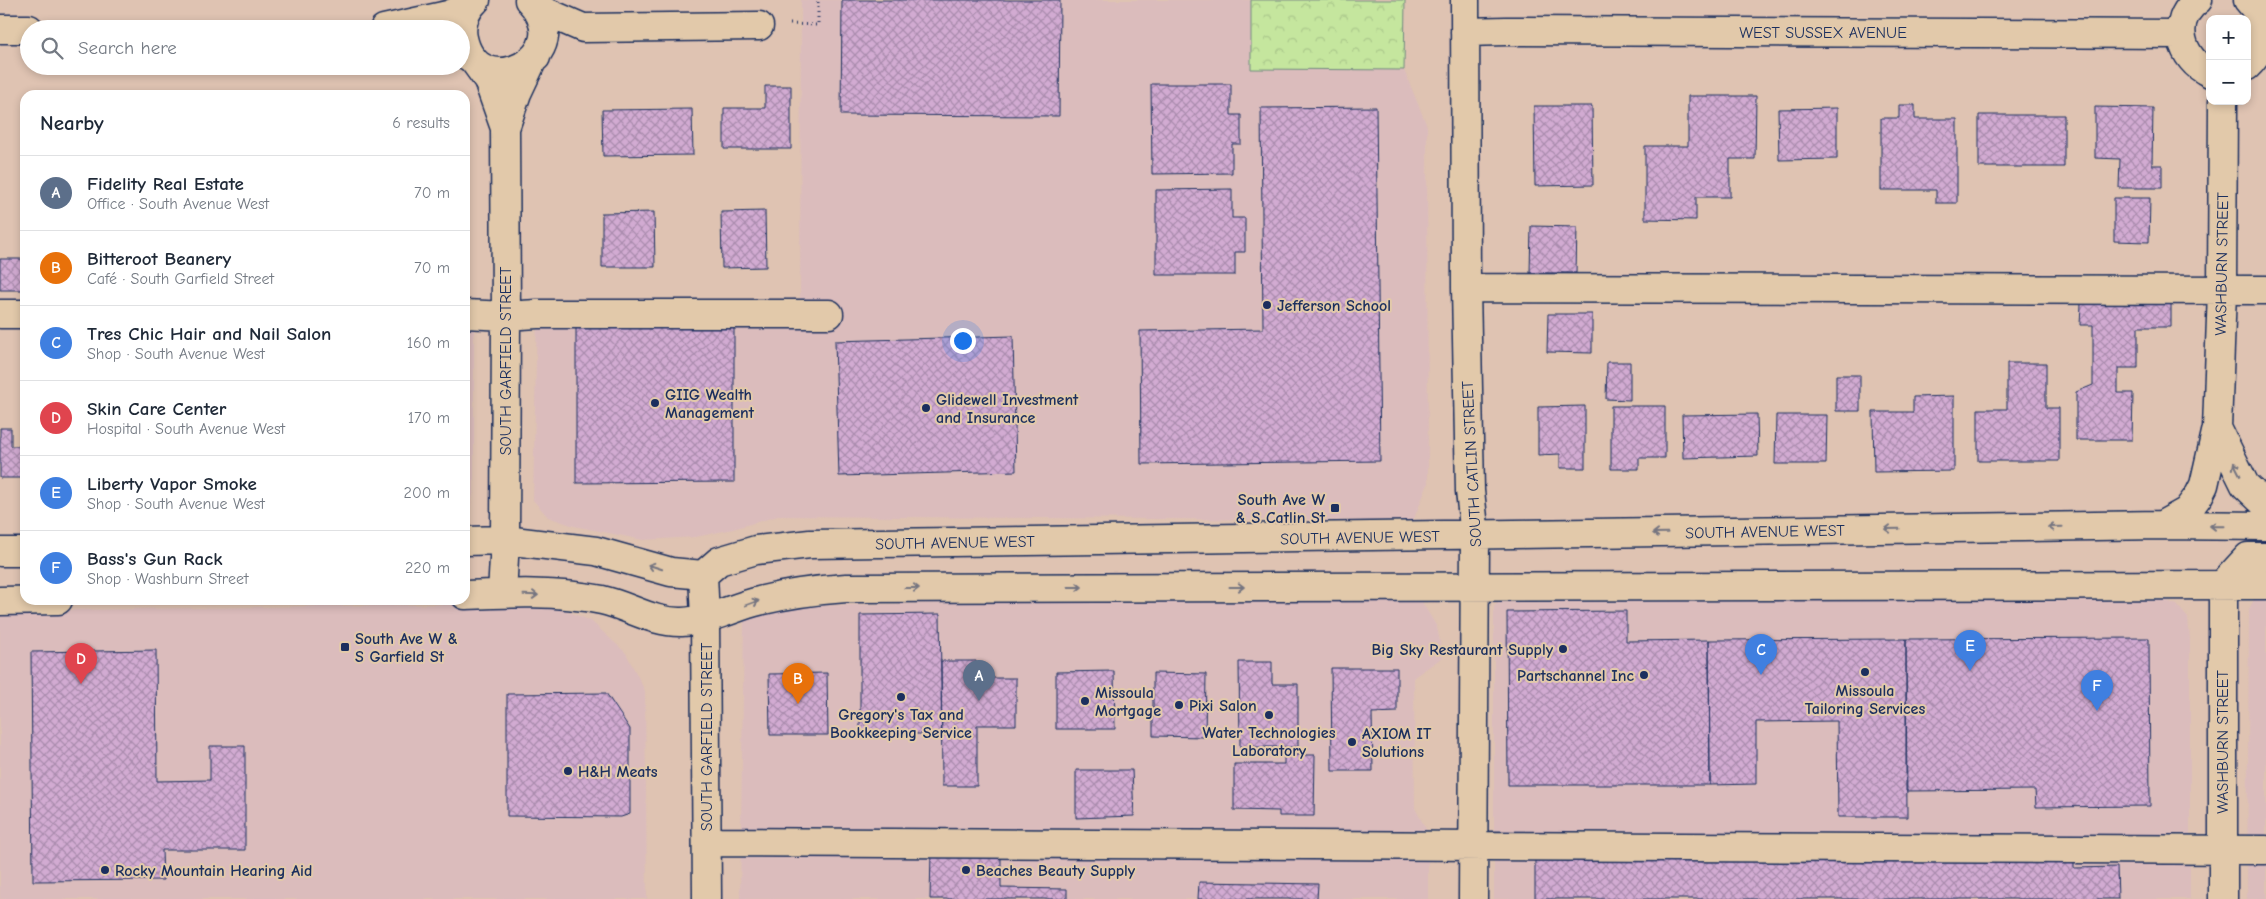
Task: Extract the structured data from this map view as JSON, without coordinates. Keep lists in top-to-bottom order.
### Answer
{
  "streets": {
    "street": [
      "WEST SUSSEX AVENUE",
      "WASHBURN STREET",
      "SOUTH GARFIELD STREET",
      "SOUTH CATLIN STREET",
      "SOUTH AVENUE WEST"
    ]
  },
  "crossings": [
    ["WEST SUSSEX AVENUE", "SOUTH CATLIN STREET"],
    ["WASHBURN STREET", "SOUTH AVENUE WEST"],
    ["SOUTH GARFIELD STREET", "SOUTH AVENUE WEST"],
    ["SOUTH CATLIN STREET", "SOUTH AVENUE WEST"]
  ],
  "places": {
    "other": [
      "Jefferson School",
      "GIIG Wealth Management",
      "Glidewell Investment and Insurance",
      "Big Sky Restaurant Supply",
      "Missoula Tailoring Services",
      "Partschannel Inc",
      "Gregory's Tax and Bookkeeping Service",
      "Missoula Mortgage",
      "Pixi Salon",
      "Water Technologies Laboratory",
      "AXIOM IT Solutions",
      "H&H Meats",
      "Rocky Mountain Hearing Aid",
      "Beaches Beauty Supply"
    ],
    "transit": ["South Ave W & S Catlin St", "South Ave W & S Garfield St"]
  },
  "page": {
    "map_buttons": ["+", "−"],
    "search": "Search here",
    "heading": ["Nearby", "6 results"],
    "list": [
      {
        "mark": "A",
        "name": "Fidelity Real Estate",
        "note": "Office · South Avenue West",
        "value": "70 m"
      },
      {
        "mark": "B",
        "name": "Bitteroot Beanery",
        "note": "Café · South Garfield Street",
        "value": "70 m"
      },
      {
        "mark": "C",
        "name": "Tres Chic Hair and Nail Salon",
        "note": "Shop · South Avenue West",
        "value": "160 m"
      },
      {
        "mark": "D",
        "name": "Skin Care Center",
        "note": "Hospital · South Avenue West",
        "value": "170 m"
      },
      {
        "mark": "E",
        "name": "Liberty Vapor Smoke",
        "note": "Shop · South Avenue West",
        "value": "200 m"
      },
      {
        "mark": "F",
        "name": "Bass's Gun Rack",
        "note": "Shop · Washburn Street",
        "value": "220 m"
      }
    ],
    "pins": [
      "E",
      "C",
      "D",
      "A",
      "B",
      "F"
    ]
  }
}
